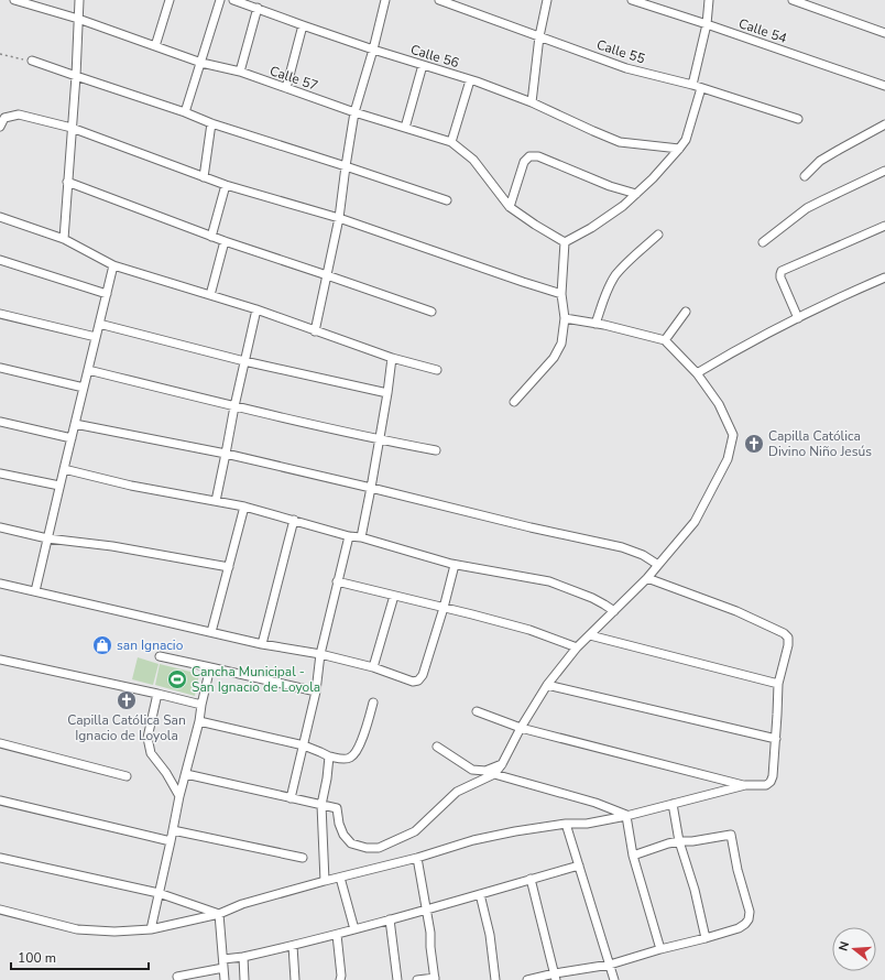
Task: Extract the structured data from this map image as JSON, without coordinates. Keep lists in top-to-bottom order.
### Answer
{
  "streets": {
    "street": [
      "Calle 54",
      "Calle 55",
      "Calle 56",
      "Calle 57"
    ]
  },
  "places": {
    "church": ["Capilla Católica Divino Niño Jesús", "Capilla Católica San Ignacio de Loyola"],
    "shop": ["san Ignacio"],
    "sports": ["Cancha Municipal - San Ignacio de Loyola"]
  },
  "scale_bar": "100 m",
  "north": "left"
}
